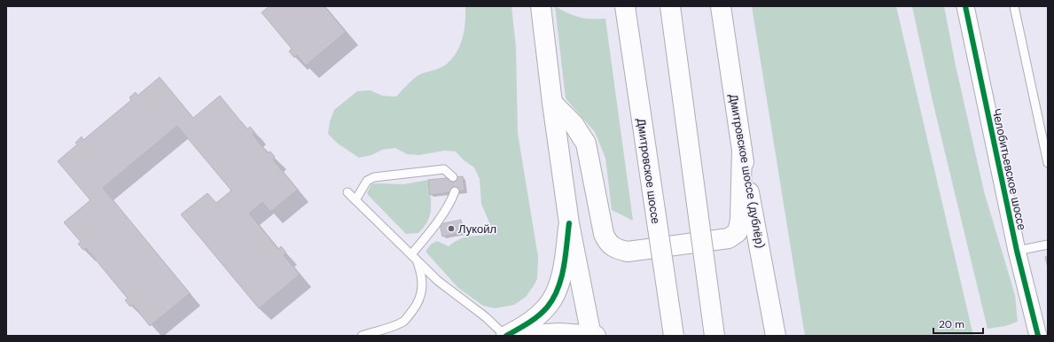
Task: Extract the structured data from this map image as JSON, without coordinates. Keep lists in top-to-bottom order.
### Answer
{
  "streets": {
    "main road": ["Дмитровское шоссе", "Дмитровское шоссе (дублёр)"],
    "street": ["Челобитьевское шоссе"]
  },
  "places": ["Лукойл"],
  "scale_bar": "20 m"
}
